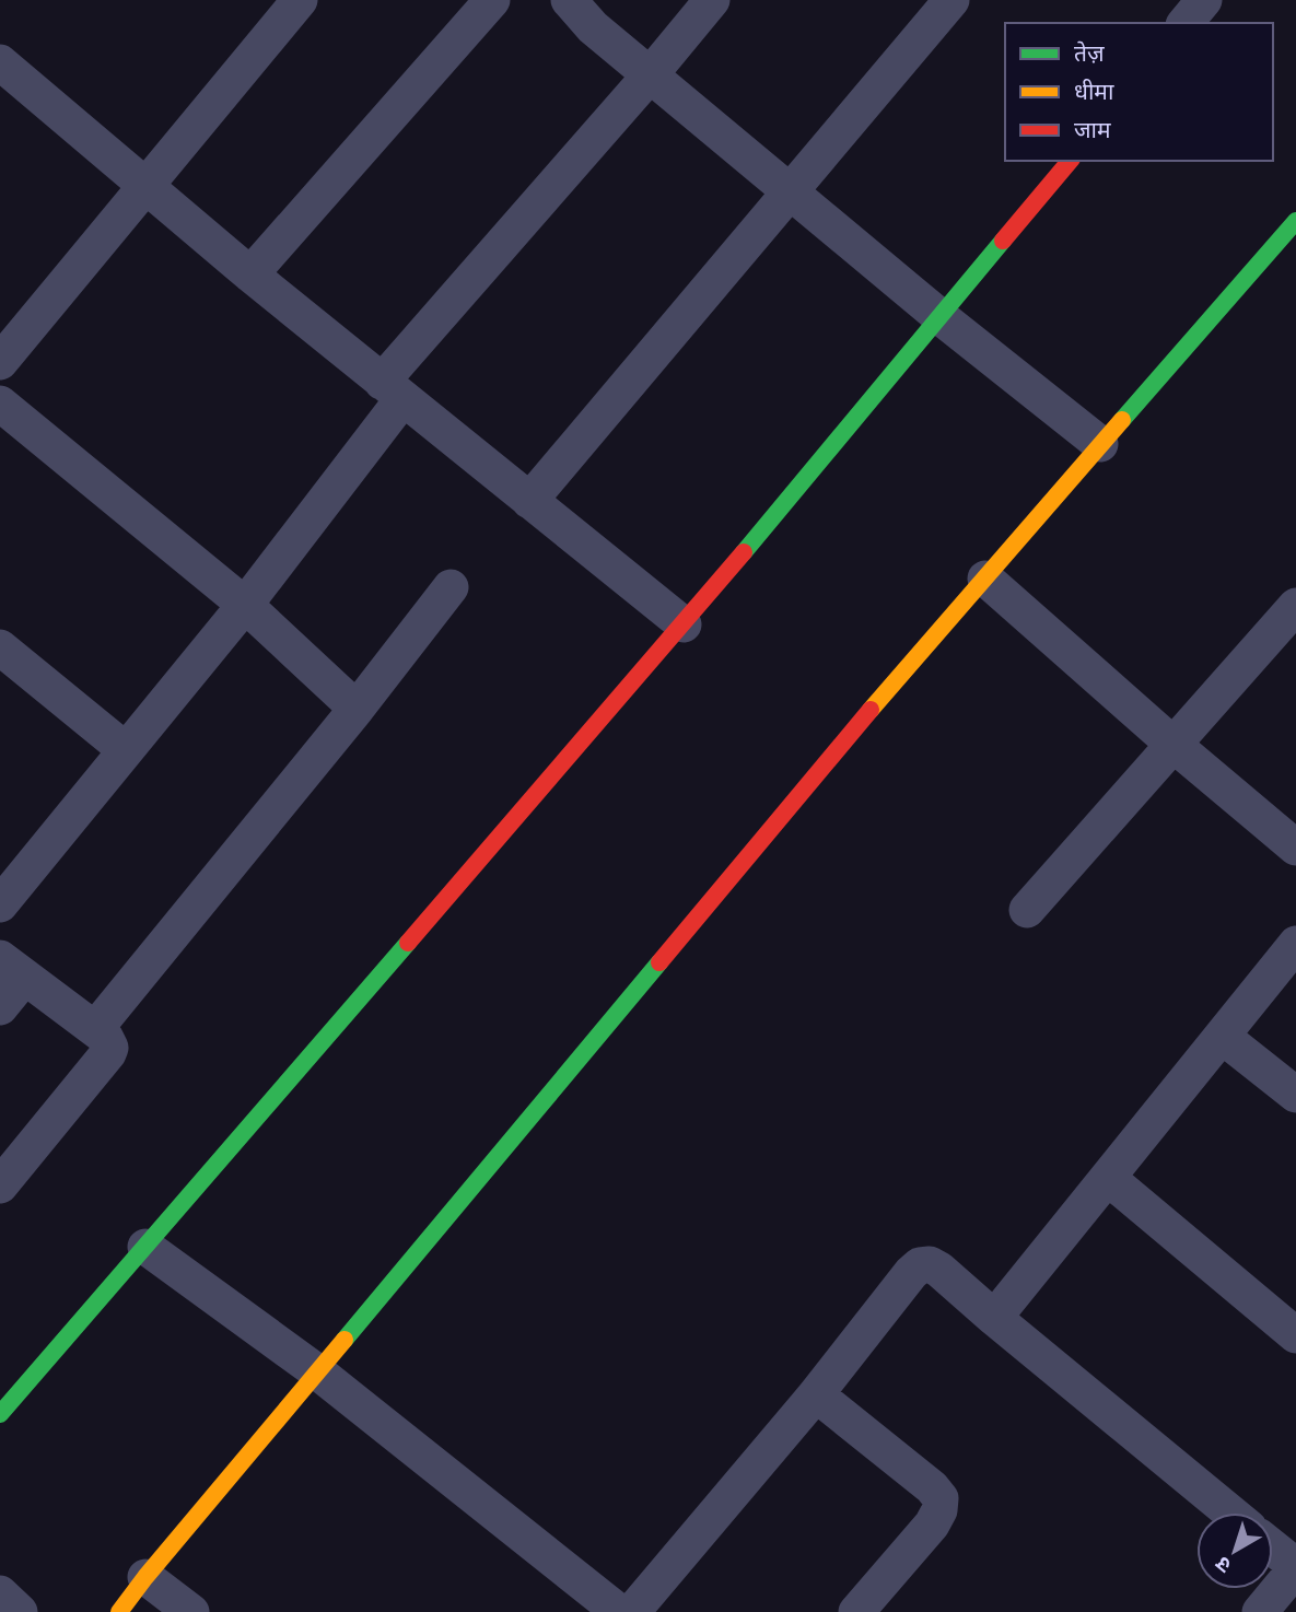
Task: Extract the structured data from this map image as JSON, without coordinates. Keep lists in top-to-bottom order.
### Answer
{
  "legend": ["तेज़", "धीमा", "जाम"],
  "north": "bottom left"
}
